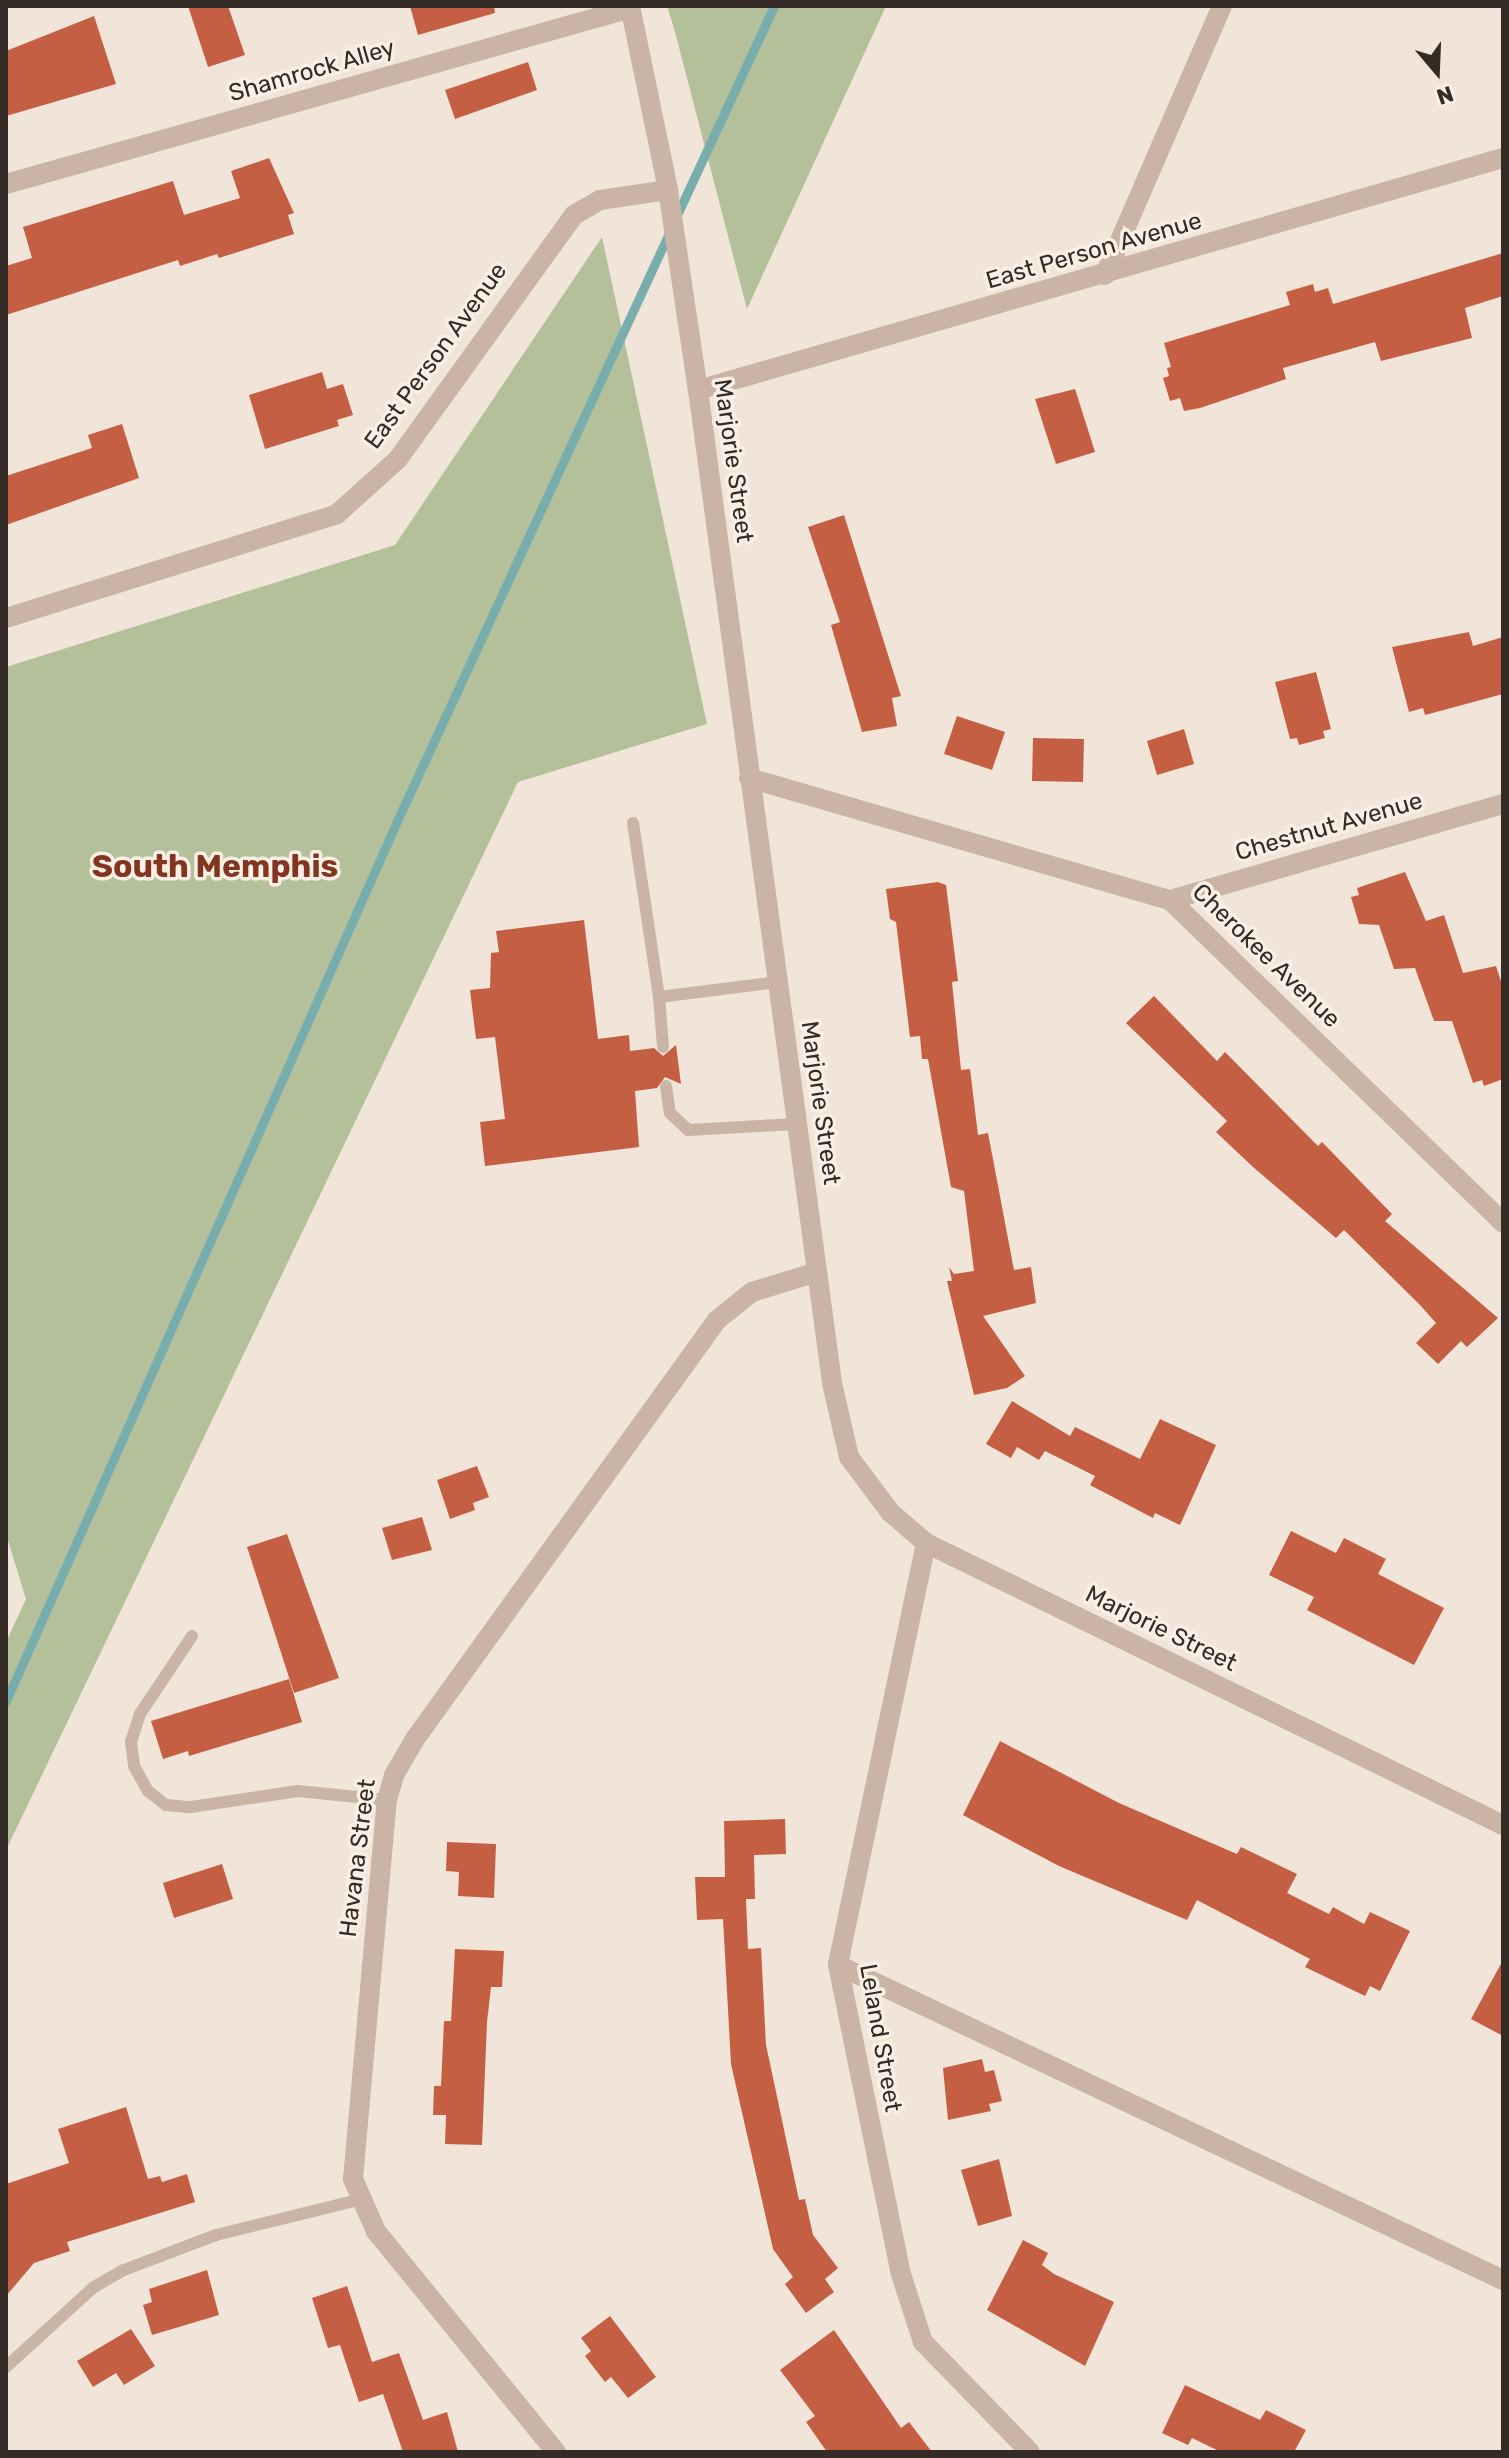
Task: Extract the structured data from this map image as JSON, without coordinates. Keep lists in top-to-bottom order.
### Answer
{
  "streets": {
    "street": [
      "Shamrock Alley",
      "East Person Avenue",
      "Marjorie Street",
      "Chestnut Avenue",
      "Cherokee Avenue",
      "Havana Street",
      "Leland Street"
    ]
  },
  "crossings": [
    ["Shamrock Alley", "Marjorie Street"],
    ["East Person Avenue", "Marjorie Street"],
    ["Marjorie Street", "Cherokee Avenue"],
    ["Marjorie Street", "Havana Street"],
    ["Marjorie Street", "Leland Street"],
    ["Chestnut Avenue", "Cherokee Avenue"]
  ],
  "districts": ["South Memphis"],
  "north": "bottom"
}
